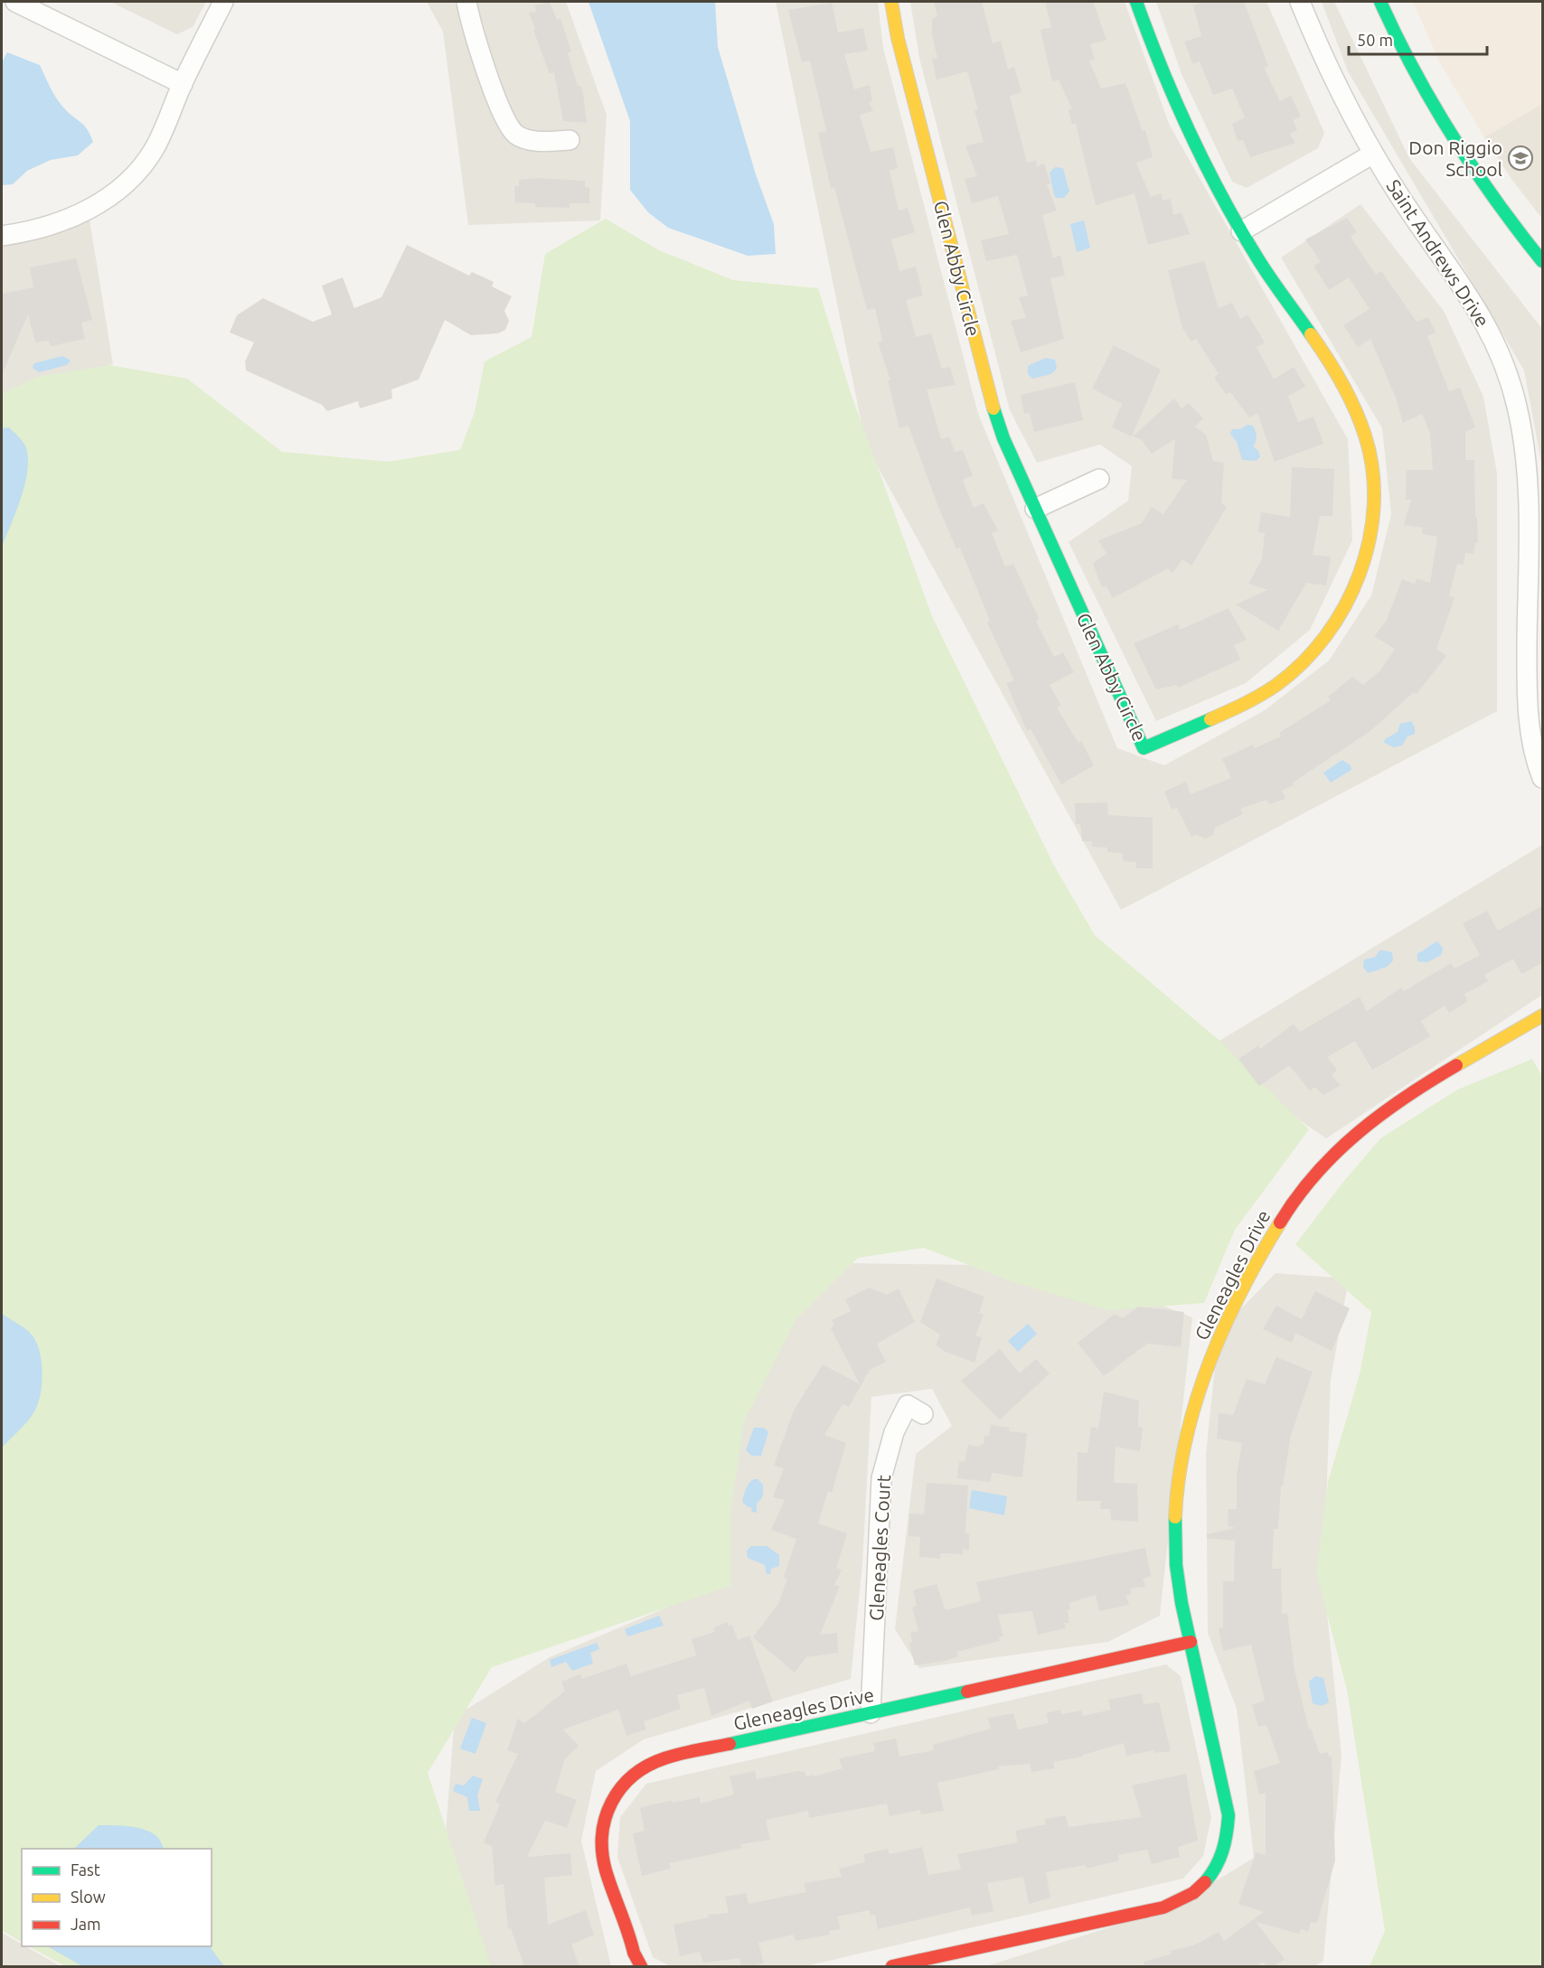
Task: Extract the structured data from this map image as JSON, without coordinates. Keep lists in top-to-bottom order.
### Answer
{
  "streets": {
    "street": [
      "Saint Andrews Drive",
      "Glen Abby Circle",
      "Gleneagles Drive",
      "Gleneagles Court"
    ]
  },
  "crossings": [
    ["Gleneagles Drive", "Gleneagles Court"]
  ],
  "places": {
    "school or university": ["Don Riggio School"]
  },
  "legend": ["Fast", "Slow", "Jam"],
  "scale_bar": "50 m"
}
